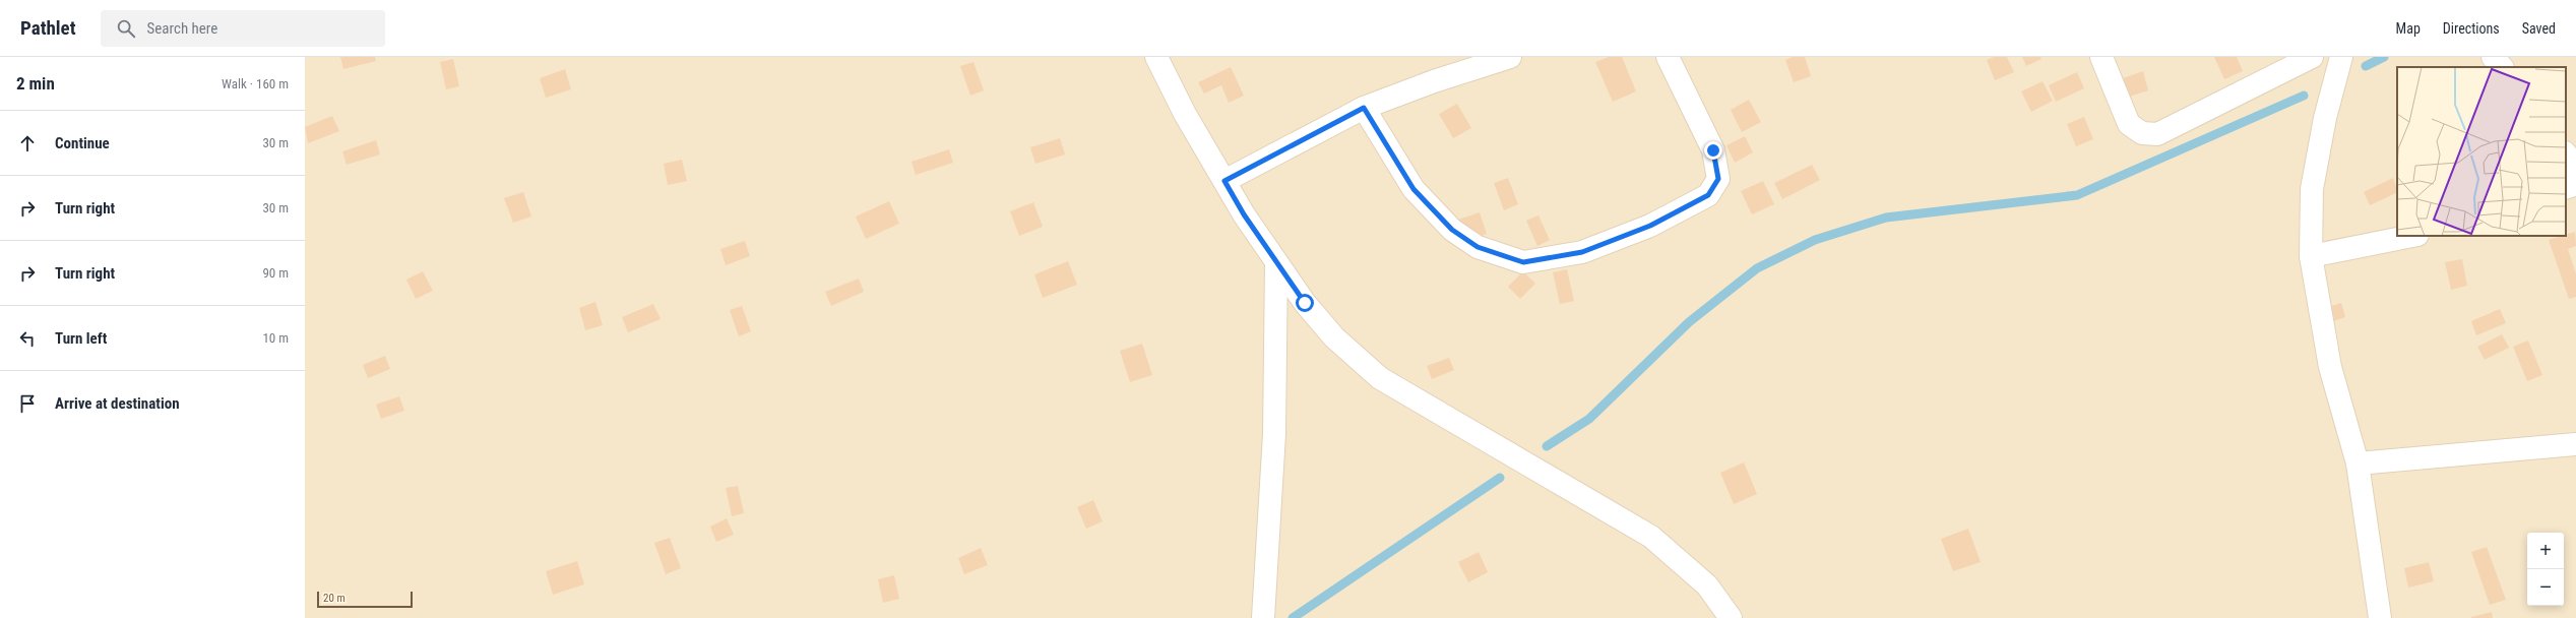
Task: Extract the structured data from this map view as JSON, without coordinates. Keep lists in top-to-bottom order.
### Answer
{
  "scale_bar": "20 m",
  "page": {
    "header": "Pathlet",
    "search": "Search here",
    "nav": ["Map", "Directions", "Saved"],
    "heading": ["2 min", "Walk · 160 m"],
    "list": [
      ["Continue", "30 m"],
      ["Turn right", "30 m"],
      ["Turn right", "90 m"],
      ["Turn left", "10 m"],
      "Arrive at destination"
    ],
    "map_buttons": ["+", "−"],
    "scale": "20 m"
  }
}
